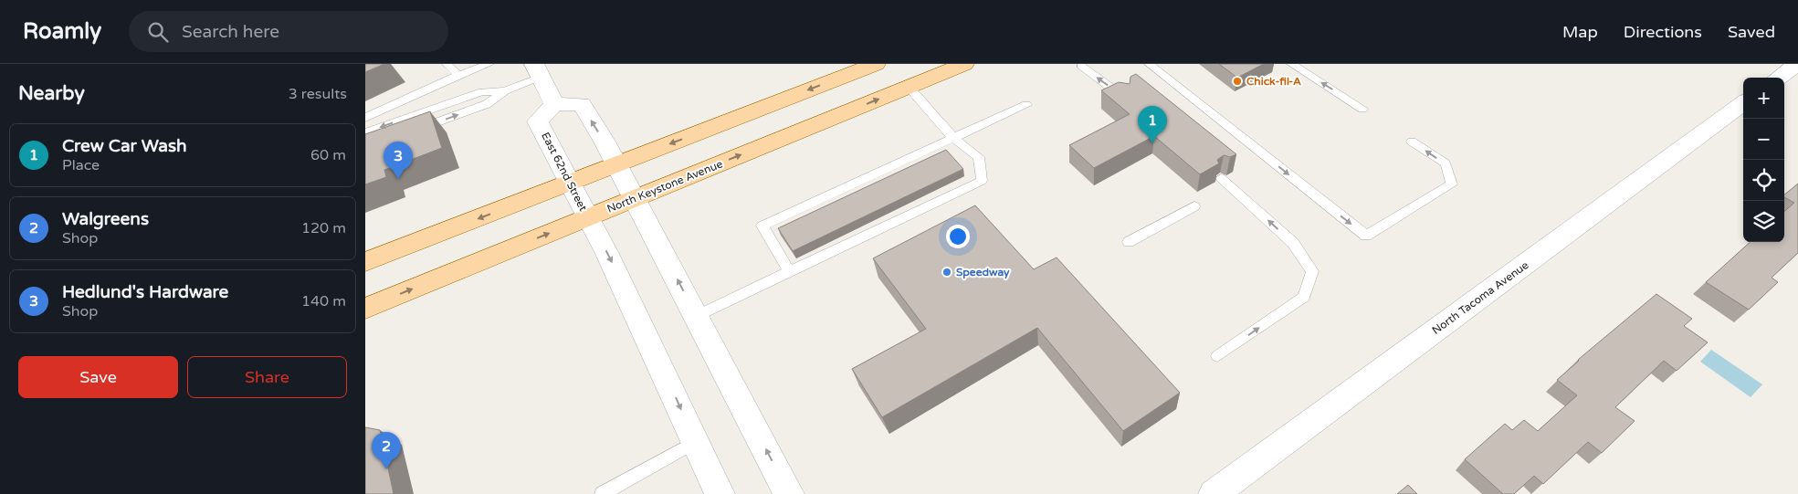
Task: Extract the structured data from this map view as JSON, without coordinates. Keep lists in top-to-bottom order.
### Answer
{
  "streets": {
    "main road": ["North Keystone Avenue"],
    "street": ["East 62nd Street", "North Tacoma Avenue"]
  },
  "crossings": [
    ["East 62nd Street", "North Keystone Avenue"]
  ],
  "places": ["Chick-fil-A", "Speedway"],
  "page": {
    "header": "Roamly",
    "search": "Search here",
    "nav": ["Map", "Directions", "Saved"],
    "heading": ["Nearby", "3 results"],
    "map_buttons": ["+", "−"],
    "pins": ["1", "3", "2"],
    "list": [
      {
        "mark": "1",
        "name": "Crew Car Wash",
        "note": "Place",
        "value": "60 m"
      },
      {
        "mark": "2",
        "name": "Walgreens",
        "note": "Shop",
        "value": "120 m"
      },
      {
        "mark": "3",
        "name": "Hedlund's Hardware",
        "note": "Shop",
        "value": "140 m"
      }
    ],
    "buttons": ["Save", "Share"]
  }
}
